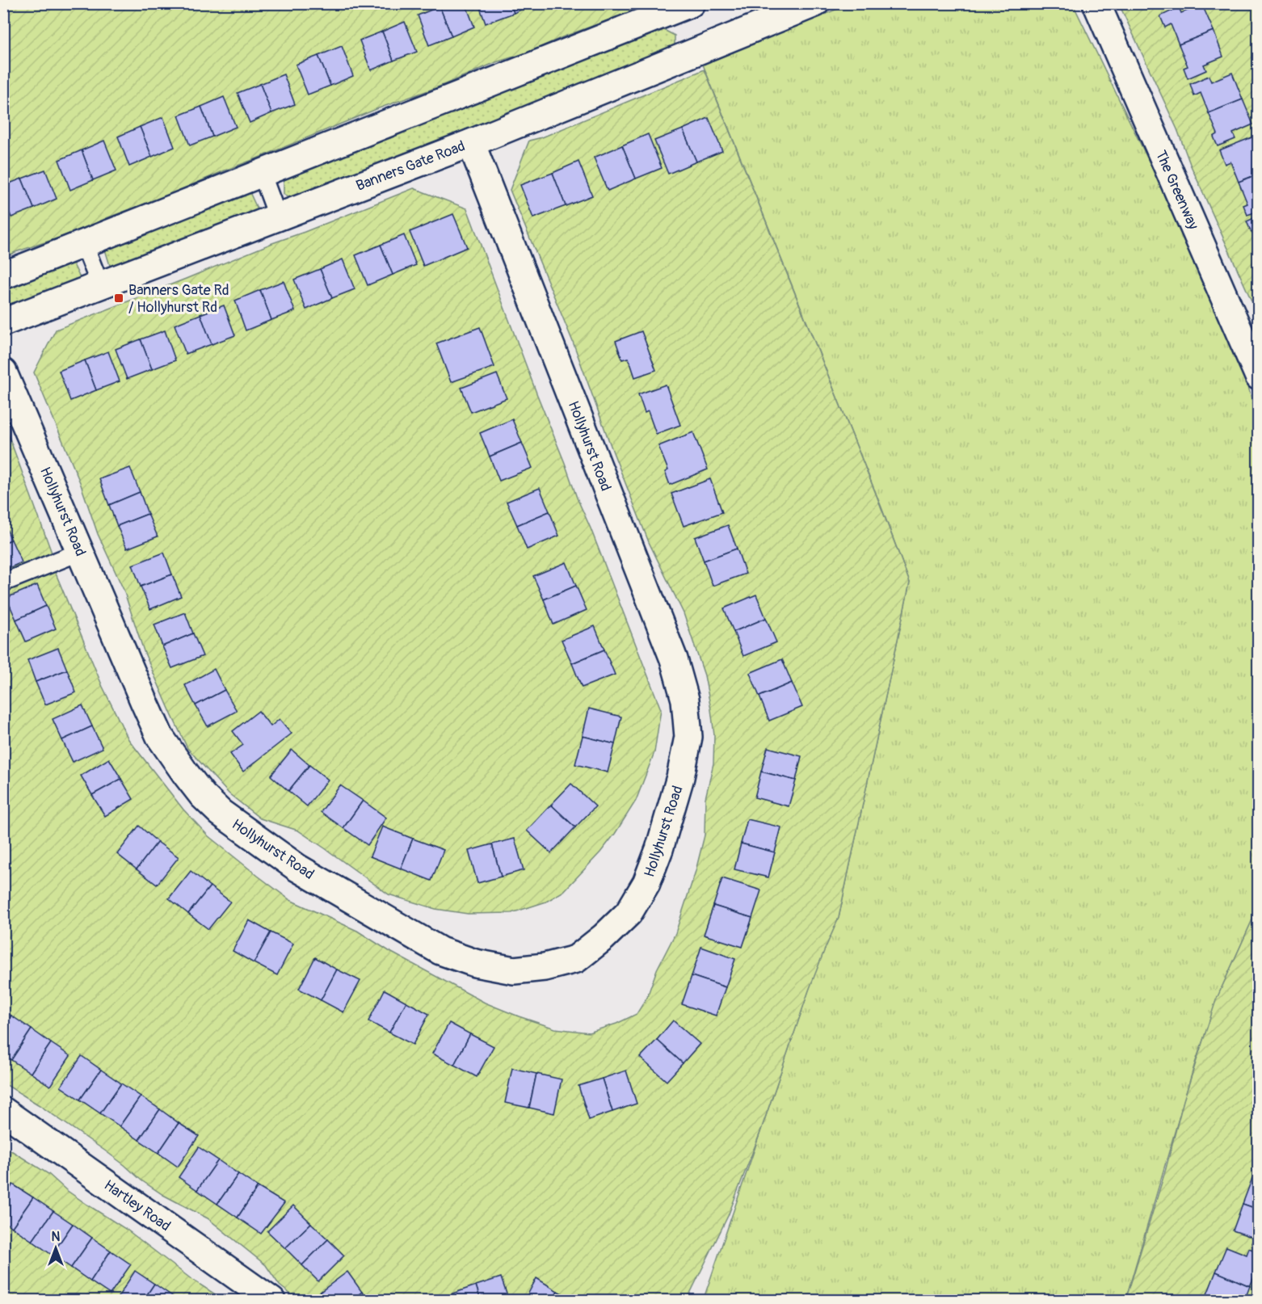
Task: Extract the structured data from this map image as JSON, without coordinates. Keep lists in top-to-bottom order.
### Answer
{
  "streets": {
    "street": [
      "Banners Gate Road",
      "The Greenway",
      "Hollyhurst Road",
      "Hartley Road"
    ]
  },
  "crossings": [
    ["Banners Gate Road", "Hollyhurst Road"]
  ],
  "places": {
    "transit": ["Banners Gate Rd / Hollyhurst Rd"]
  },
  "north": "top"
}
